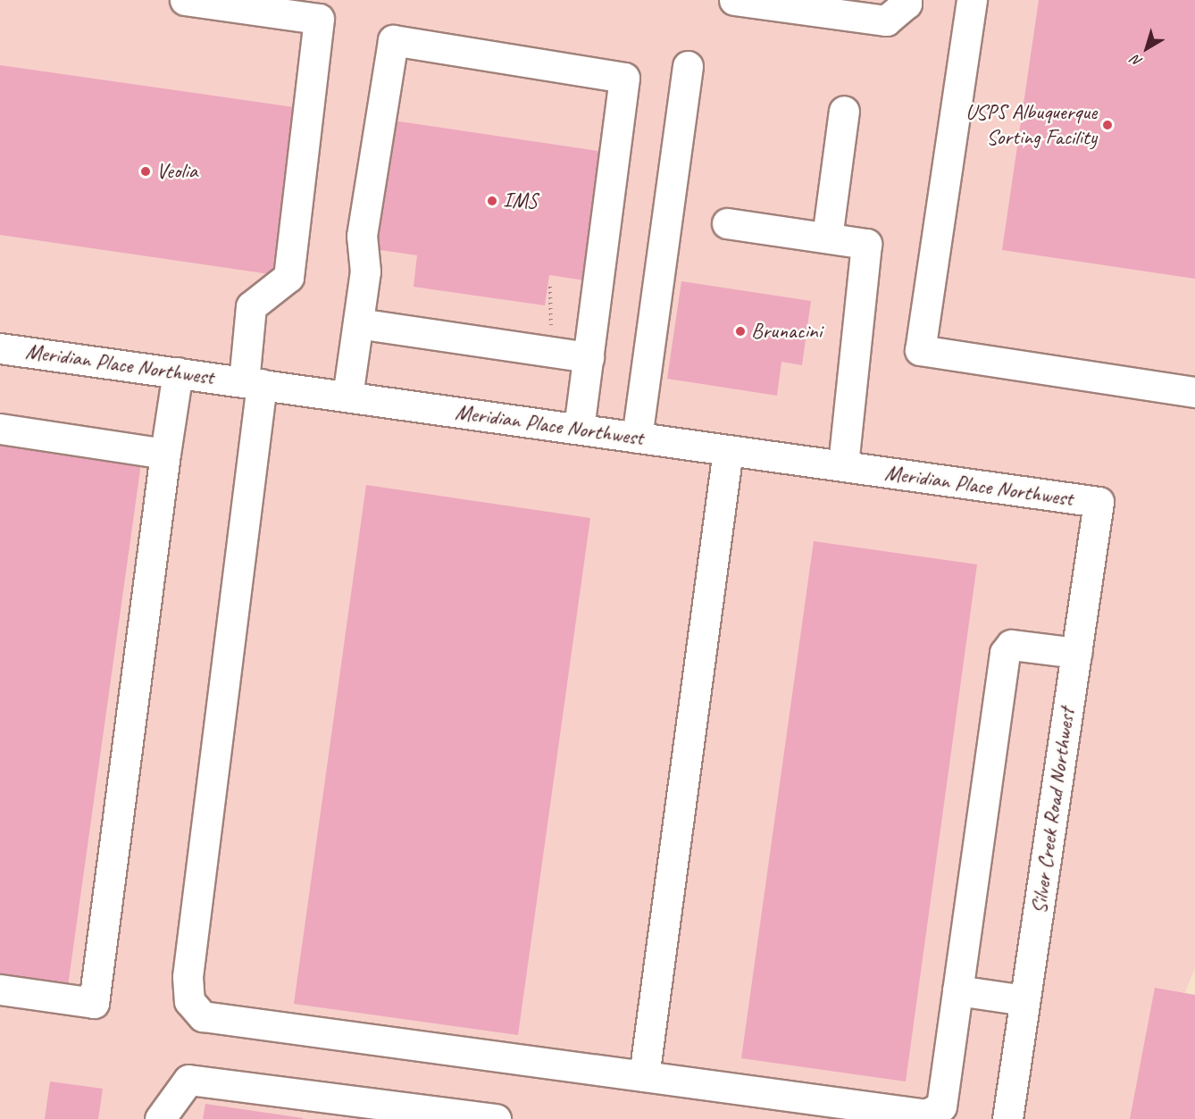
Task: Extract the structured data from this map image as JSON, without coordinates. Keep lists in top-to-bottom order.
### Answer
{
  "streets": {
    "street": ["Meridian Place Northwest", "Silver Creek Road Northwest"]
  },
  "crossings": [
    ["Meridian Place Northwest", "Silver Creek Road Northwest"]
  ],
  "places": [
    "USPS Albuquerque Sorting Facility",
    "Veolia",
    "IMS",
    "Brunacini"
  ],
  "north": "bottom left"
}
